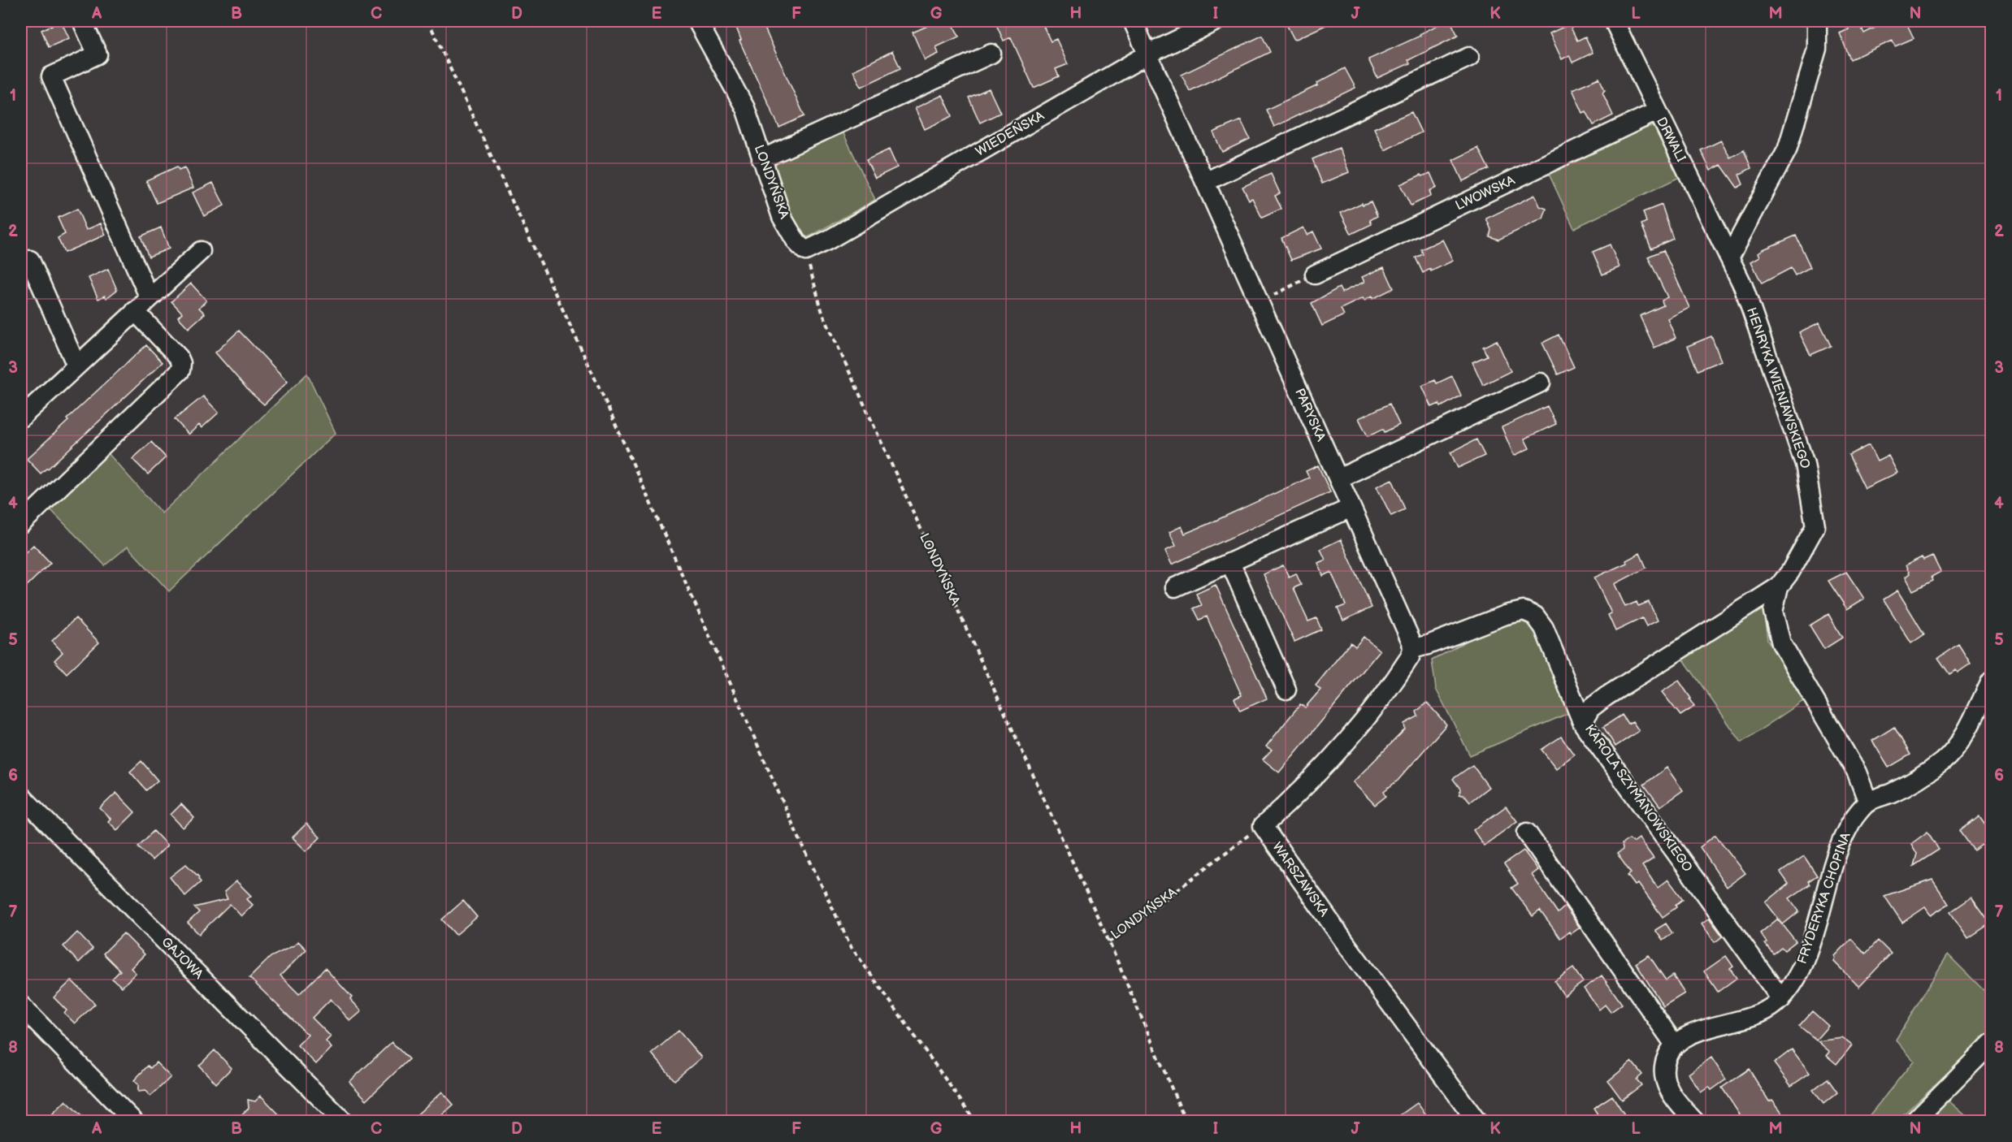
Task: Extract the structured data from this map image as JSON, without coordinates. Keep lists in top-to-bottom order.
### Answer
{
  "streets": {
    "street": [
      "WIEDEŃSKA",
      "DRWALI",
      "LONDYŃSKA",
      "LWOWSKA",
      "HENRYKA WIENIAWSKIEGO",
      "PARYSKA",
      "KAROLA SZYMANOWSKIEGO",
      "WARSZAWSKA",
      "FRYDERYKA CHOPINA",
      "GAJOWA"
    ]
  },
  "crossings": [
    ["WIEDEŃSKA", "LONDYŃSKA"],
    ["WIEDEŃSKA", "PARYSKA"],
    ["DRWALI", "LWOWSKA"],
    ["DRWALI", "HENRYKA WIENIAWSKIEGO"],
    ["LONDYŃSKA", "WARSZAWSKA"],
    ["HENRYKA WIENIAWSKIEGO", "KAROLA SZYMANOWSKIEGO"],
    ["HENRYKA WIENIAWSKIEGO", "FRYDERYKA CHOPINA"],
    ["KAROLA SZYMANOWSKIEGO", "FRYDERYKA CHOPINA"]
  ],
  "grid": {
    "columns": [
      "A",
      "B",
      "C",
      "D",
      "E",
      "F",
      "G",
      "H",
      "I",
      "J",
      "K",
      "L",
      "M",
      "N"
    ],
    "rows": [
      "1",
      "2",
      "3",
      "4",
      "5",
      "6",
      "7",
      "8"
    ]
  }
}
